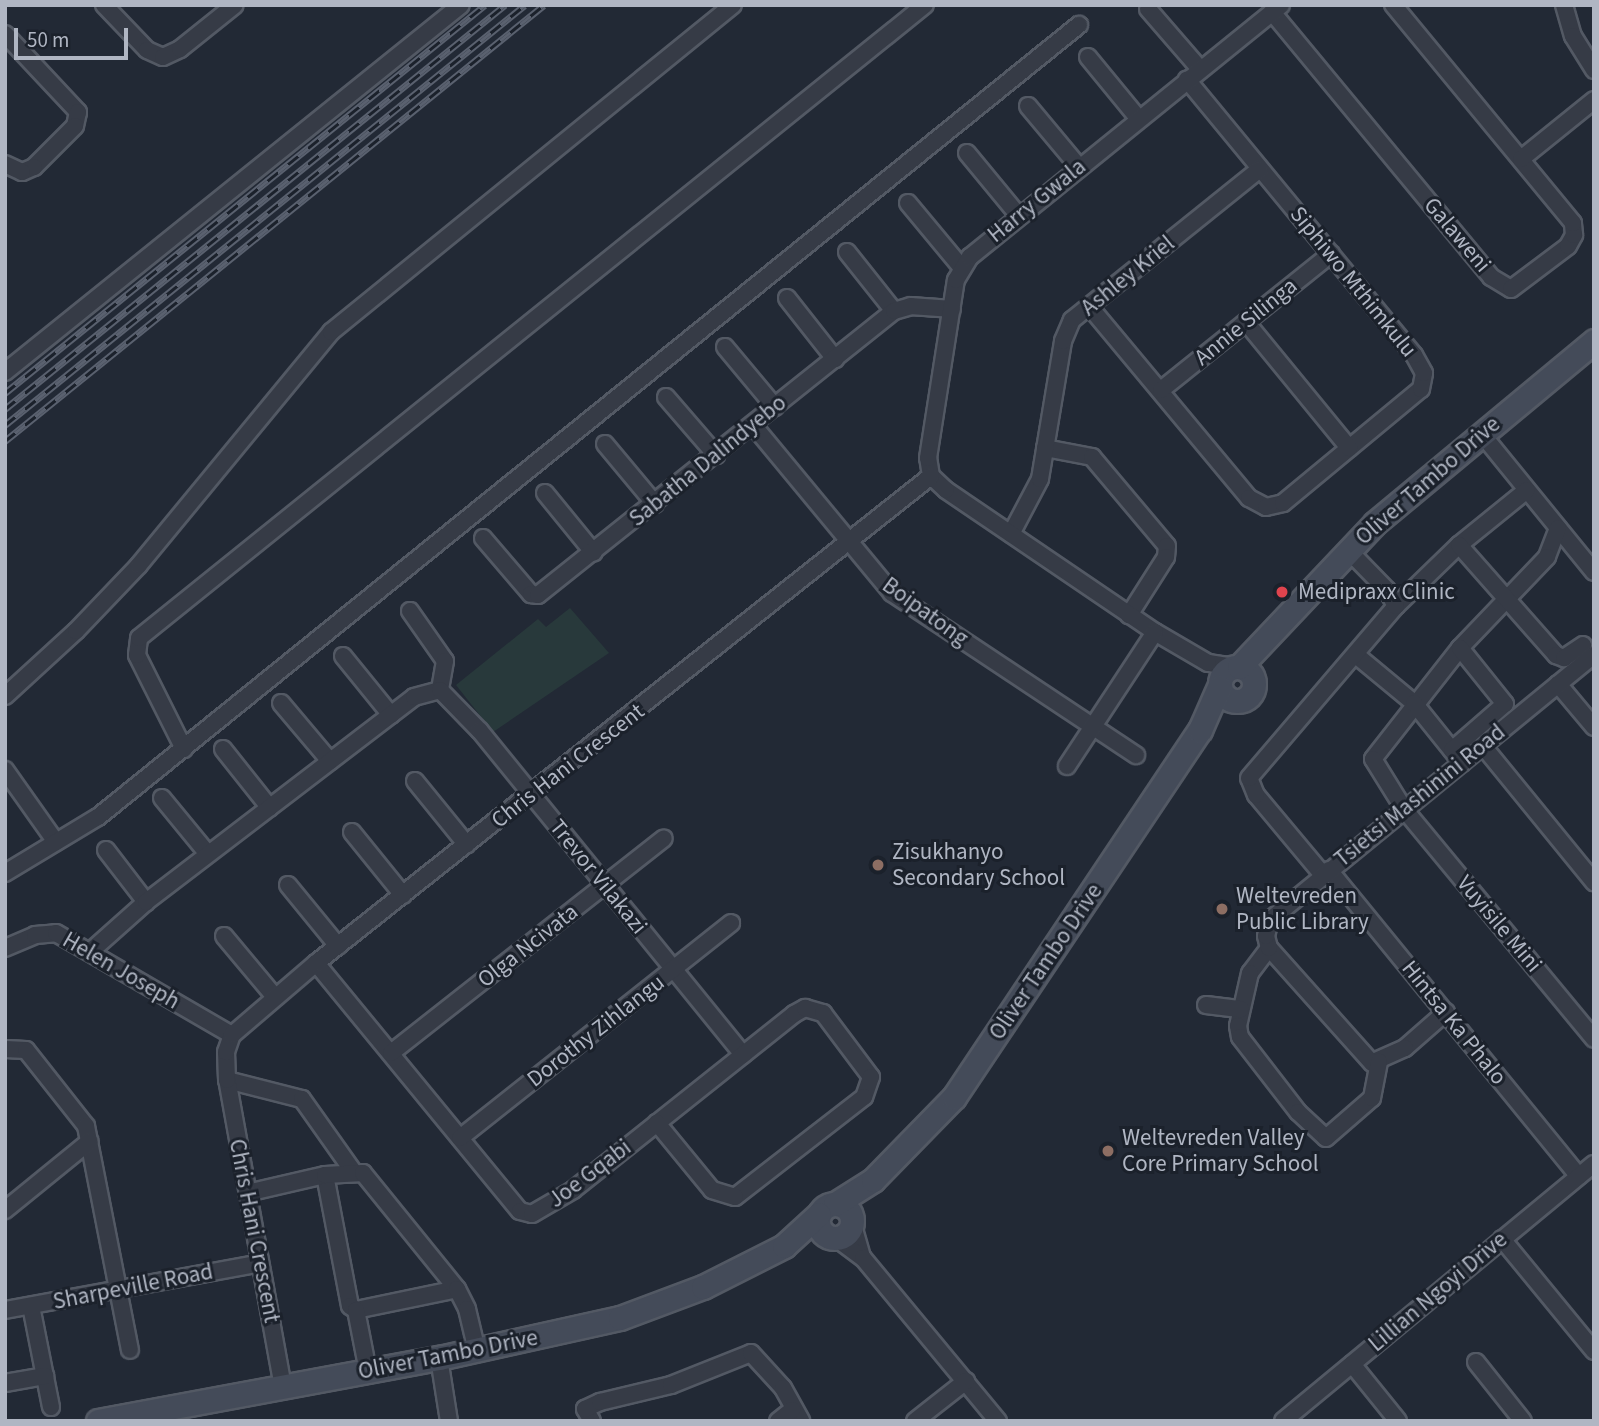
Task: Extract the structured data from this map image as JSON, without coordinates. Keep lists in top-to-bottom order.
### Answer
{
  "streets": {
    "street": [
      "Harry Gwala",
      "Galaweni",
      "Ashley Kriel",
      "Siphiwo Mthimkulu",
      "Annie Silinga",
      "Sabatha Dalindyebo",
      "Oliver Tambo Drive",
      "Boipatong",
      "Chris Hani Crescent",
      "Tsietsi Mashinini Road",
      "Trevor Vilakazi",
      "Vuyisile Mini",
      "Olga Ncivata",
      "Helen Joseph",
      "Hintsa Ka Phalo",
      "Dorothy Zihlangu",
      "Joe Gqabi",
      "Sharpeville Road",
      "Lillian Ngoyi Drive"
    ]
  },
  "crossings": [
    ["Harry Gwala", "Galaweni"],
    ["Harry Gwala", "Siphiwo Mthimkulu"],
    ["Harry Gwala", "Chris Hani Crescent"],
    ["Ashley Kriel", "Siphiwo Mthimkulu"],
    ["Siphiwo Mthimkulu", "Annie Silinga"],
    ["Sabatha Dalindyebo", "Boipatong"],
    ["Oliver Tambo Drive", "Chris Hani Crescent"],
    ["Boipatong", "Chris Hani Crescent"],
    ["Chris Hani Crescent", "Trevor Vilakazi"],
    ["Chris Hani Crescent", "Helen Joseph"],
    ["Chris Hani Crescent", "Joe Gqabi"],
    ["Chris Hani Crescent", "Sharpeville Road"],
    ["Tsietsi Mashinini Road", "Vuyisile Mini"],
    ["Tsietsi Mashinini Road", "Hintsa Ka Phalo"],
    ["Trevor Vilakazi", "Olga Ncivata"],
    ["Trevor Vilakazi", "Dorothy Zihlangu"],
    ["Trevor Vilakazi", "Joe Gqabi"],
    ["Olga Ncivata", "Joe Gqabi"],
    ["Hintsa Ka Phalo", "Lillian Ngoyi Drive"],
    ["Dorothy Zihlangu", "Joe Gqabi"]
  ],
  "places": [
    "Medipraxx Clinic",
    "Zisukhanyo Secondary School",
    "Weltevreden Public Library",
    "Weltevreden Valley Core Primary School"
  ],
  "scale_bar": "50 m"
}
